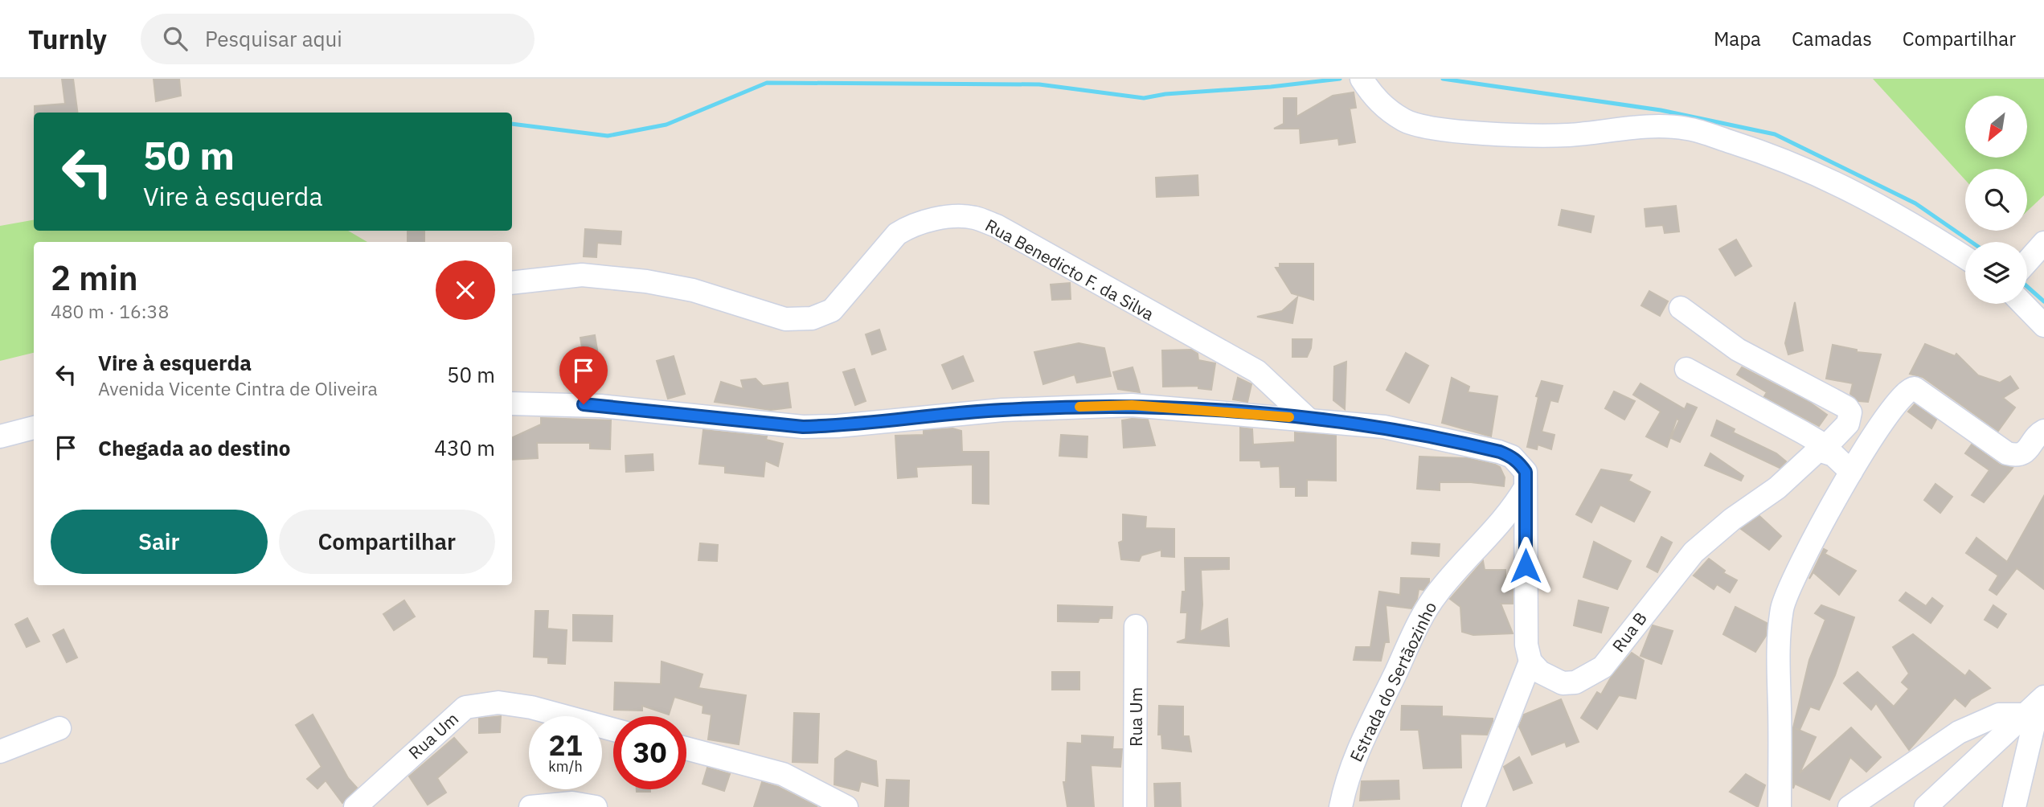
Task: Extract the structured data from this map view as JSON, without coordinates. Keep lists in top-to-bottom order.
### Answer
{
  "streets": {
    "street": [
      "Rua Benedicto F. da Silva",
      "Rua B",
      "Estrada do Sertãozinho",
      "Rua Um"
    ]
  },
  "north": "bottom left",
  "page": {
    "header": "Turnly",
    "search": "Pesquisar aqui",
    "nav": ["Mapa", "Camadas", "Compartilhar"],
    "turn": ["50 m", "Vire à esquerda"],
    "heading": ["2 min", "480 m · 16:38"],
    "list": [
      {
        "name": "Vire à esquerda",
        "note": "Avenida Vicente Cintra de Oliveira",
        "value": "50 m"
      },
      {
        "name": "Chegada ao destino",
        "value": "430 m"
      }
    ],
    "buttons": ["Sair", "Compartilhar"],
    "speed": "21 km/h",
    "limit": "30"
  }
}
